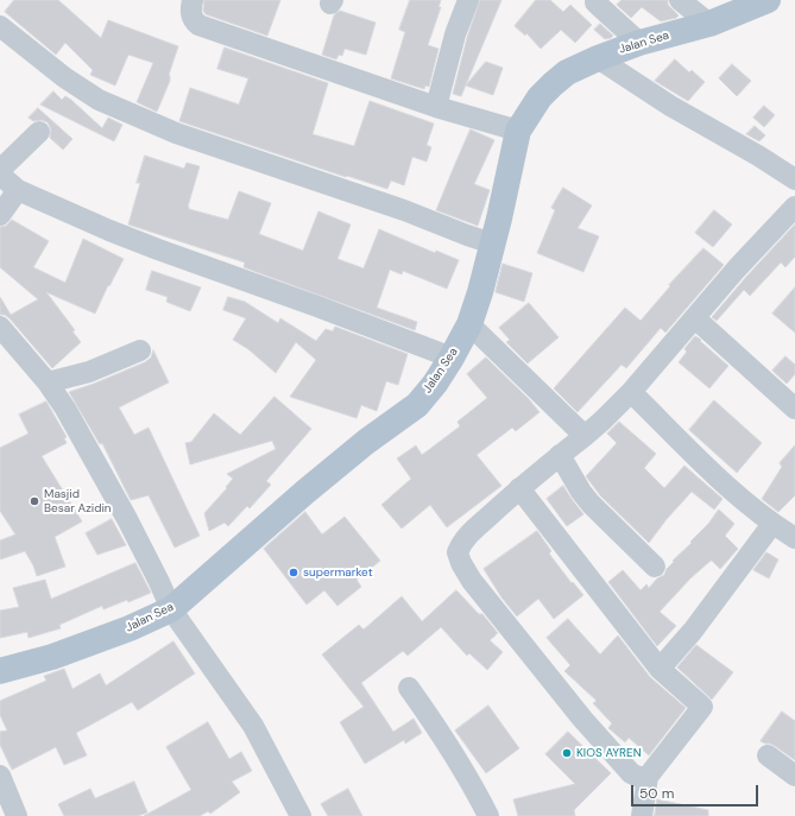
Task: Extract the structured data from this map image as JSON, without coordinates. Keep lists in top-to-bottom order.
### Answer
{
  "streets": {
    "main road": ["Jalan Sea"]
  },
  "places": ["Masjid Besar Azidin", "supermarket", "KIOS AYREN"],
  "scale_bar": "50 m"
}
